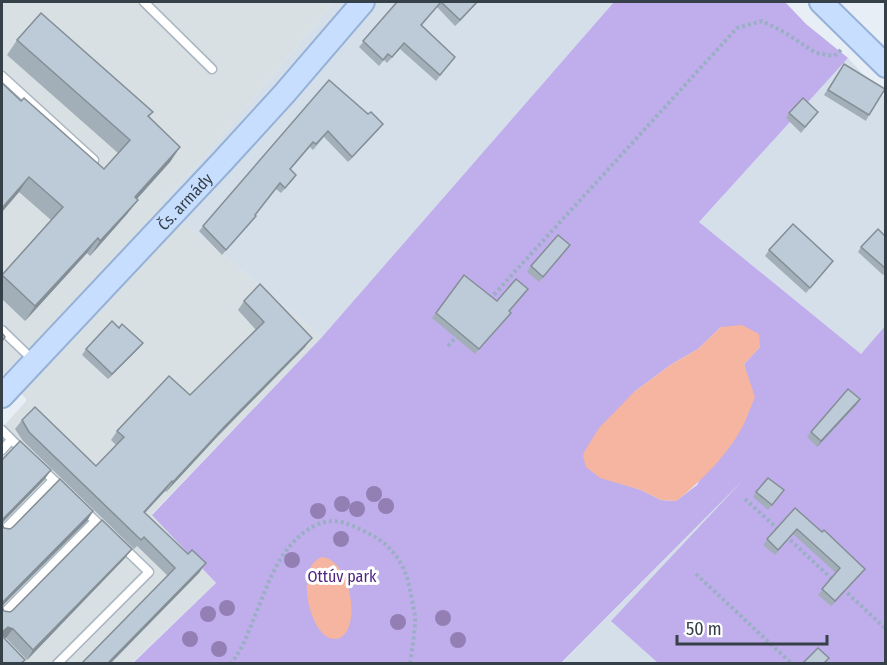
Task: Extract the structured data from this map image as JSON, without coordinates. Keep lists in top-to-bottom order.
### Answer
{
  "streets": {
    "main road": ["Čs. armády"]
  },
  "parks": ["Ottúv park"],
  "scale_bar": "50 m"
}
